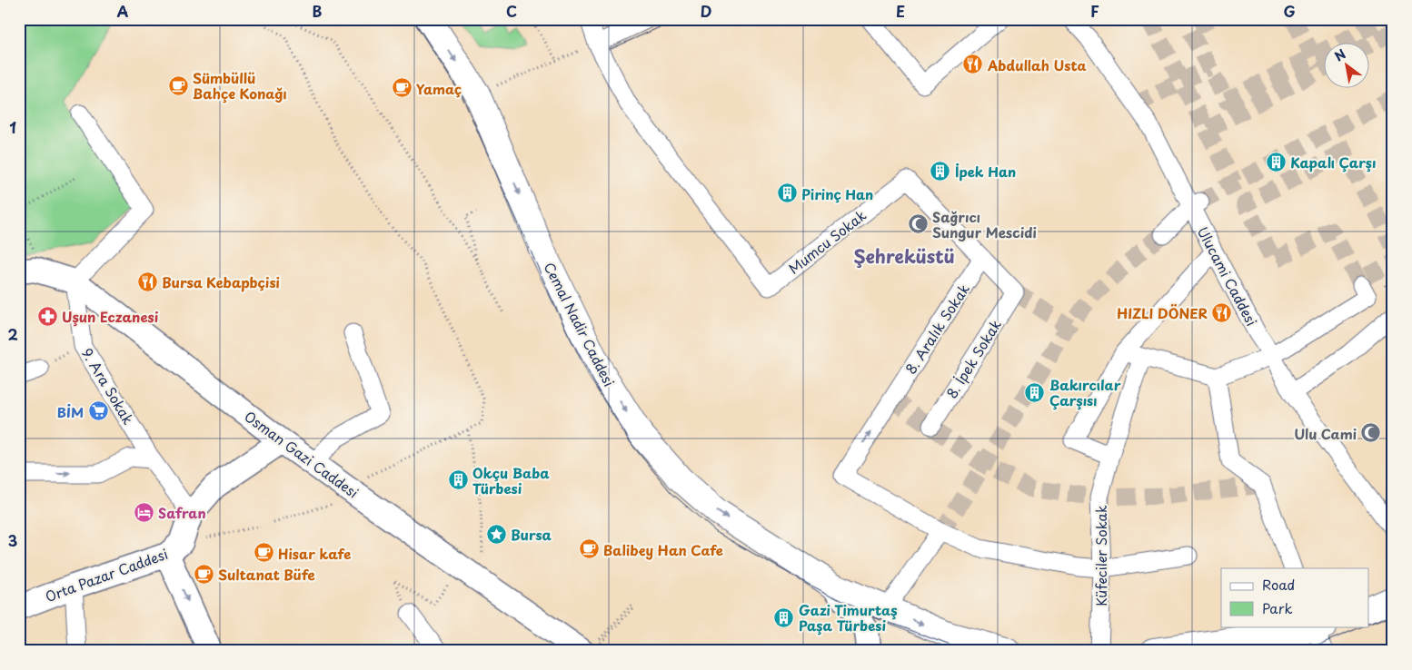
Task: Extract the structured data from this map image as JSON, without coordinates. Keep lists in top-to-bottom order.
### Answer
{
  "streets": {
    "main road": ["Cemal Nadir Caddesi", "Osman Gazi Caddesi", "Orta Pazar Caddesi"],
    "street": [
      "Mumcu Sokak",
      "Ulucami Caddesi",
      "8. Aralık Sokak",
      "8. İpek Sokak",
      "9. Ara Sokak",
      "Küfeciler Sokak"
    ]
  },
  "crossings": [
    ["Mumcu Sokak", "8. Aralık Sokak"],
    ["Mumcu Sokak", "8. İpek Sokak"],
    ["8. Aralık Sokak", "8. İpek Sokak"],
    ["9. Ara Sokak", "Osman Gazi Caddesi"],
    ["9. Ara Sokak", "Orta Pazar Caddesi"],
    ["Osman Gazi Caddesi", "Orta Pazar Caddesi"]
  ],
  "one_way": ["Cemal Nadir Caddesi"],
  "districts": ["Şehreküstü"],
  "places": {
    "restaurant": ["Abdullah Usta", "Bursa Kebapbçisi", "HIZLI DÖNER"],
    "cafe": [
      "Sümbüllü Bahçe Konağı",
      "Yamaç",
      "Balibey Han Cafe",
      "Hisar kafe",
      "Sultanat Büfe"
    ],
    "building": [
      "Kapalı Çarşı",
      "İpek Han",
      "Pirinç Han",
      "Bakırcılar Çarşısı",
      "Okçu Baba Türbesi",
      "Gazi Timurtaş Paşa Türbesi"
    ],
    "mosque": ["Sağrıcı Sungur Mescidi", "Ulu Cami"],
    "pharmacy": ["Uşun Eczanesi"],
    "supermarket": ["BİM"],
    "hotel": ["Safran"],
    "place": ["Bursa"]
  },
  "legend": ["Road", "Park"],
  "north": "top left",
  "grid": {
    "columns": [
      "A",
      "B",
      "C",
      "D",
      "E",
      "F",
      "G"
    ],
    "rows": ["1", "2", "3"]
  }
}
